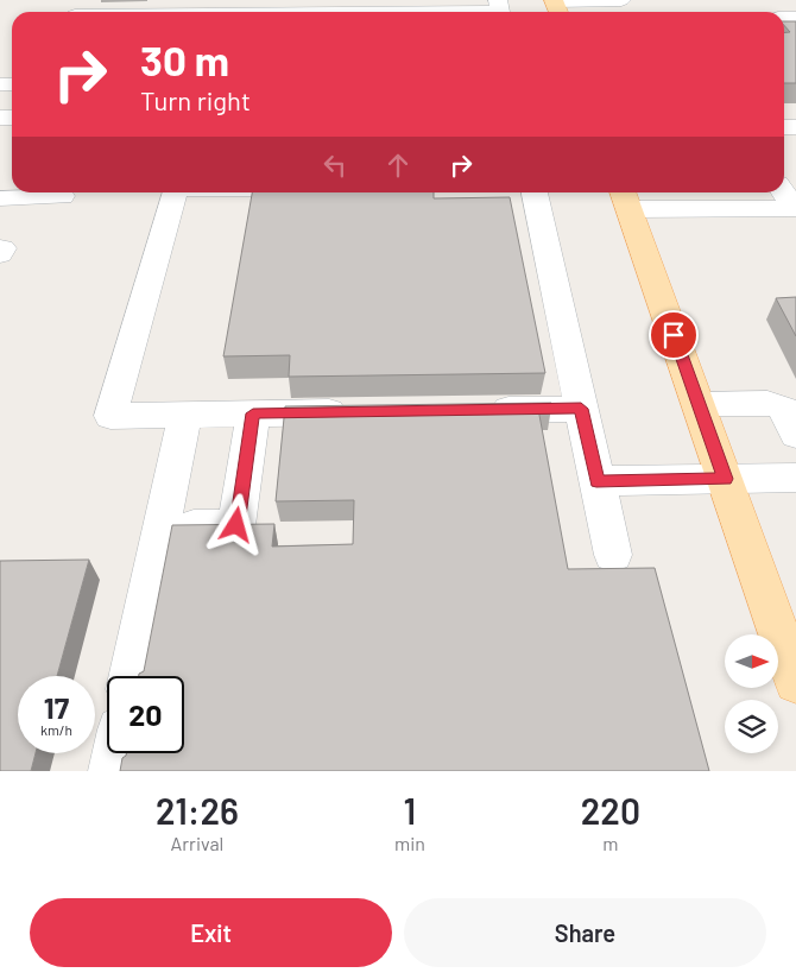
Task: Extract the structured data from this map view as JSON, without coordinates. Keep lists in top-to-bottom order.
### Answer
{
  "north": "right",
  "page": {
    "turn": ["30 m", "Turn right"],
    "speed": "17 km/h",
    "limit": "20",
    "eta": [
      "21:26",
      "Arrival",
      "1",
      "min",
      "220",
      "m"
    ],
    "buttons": ["Exit", "Share"]
  }
}
